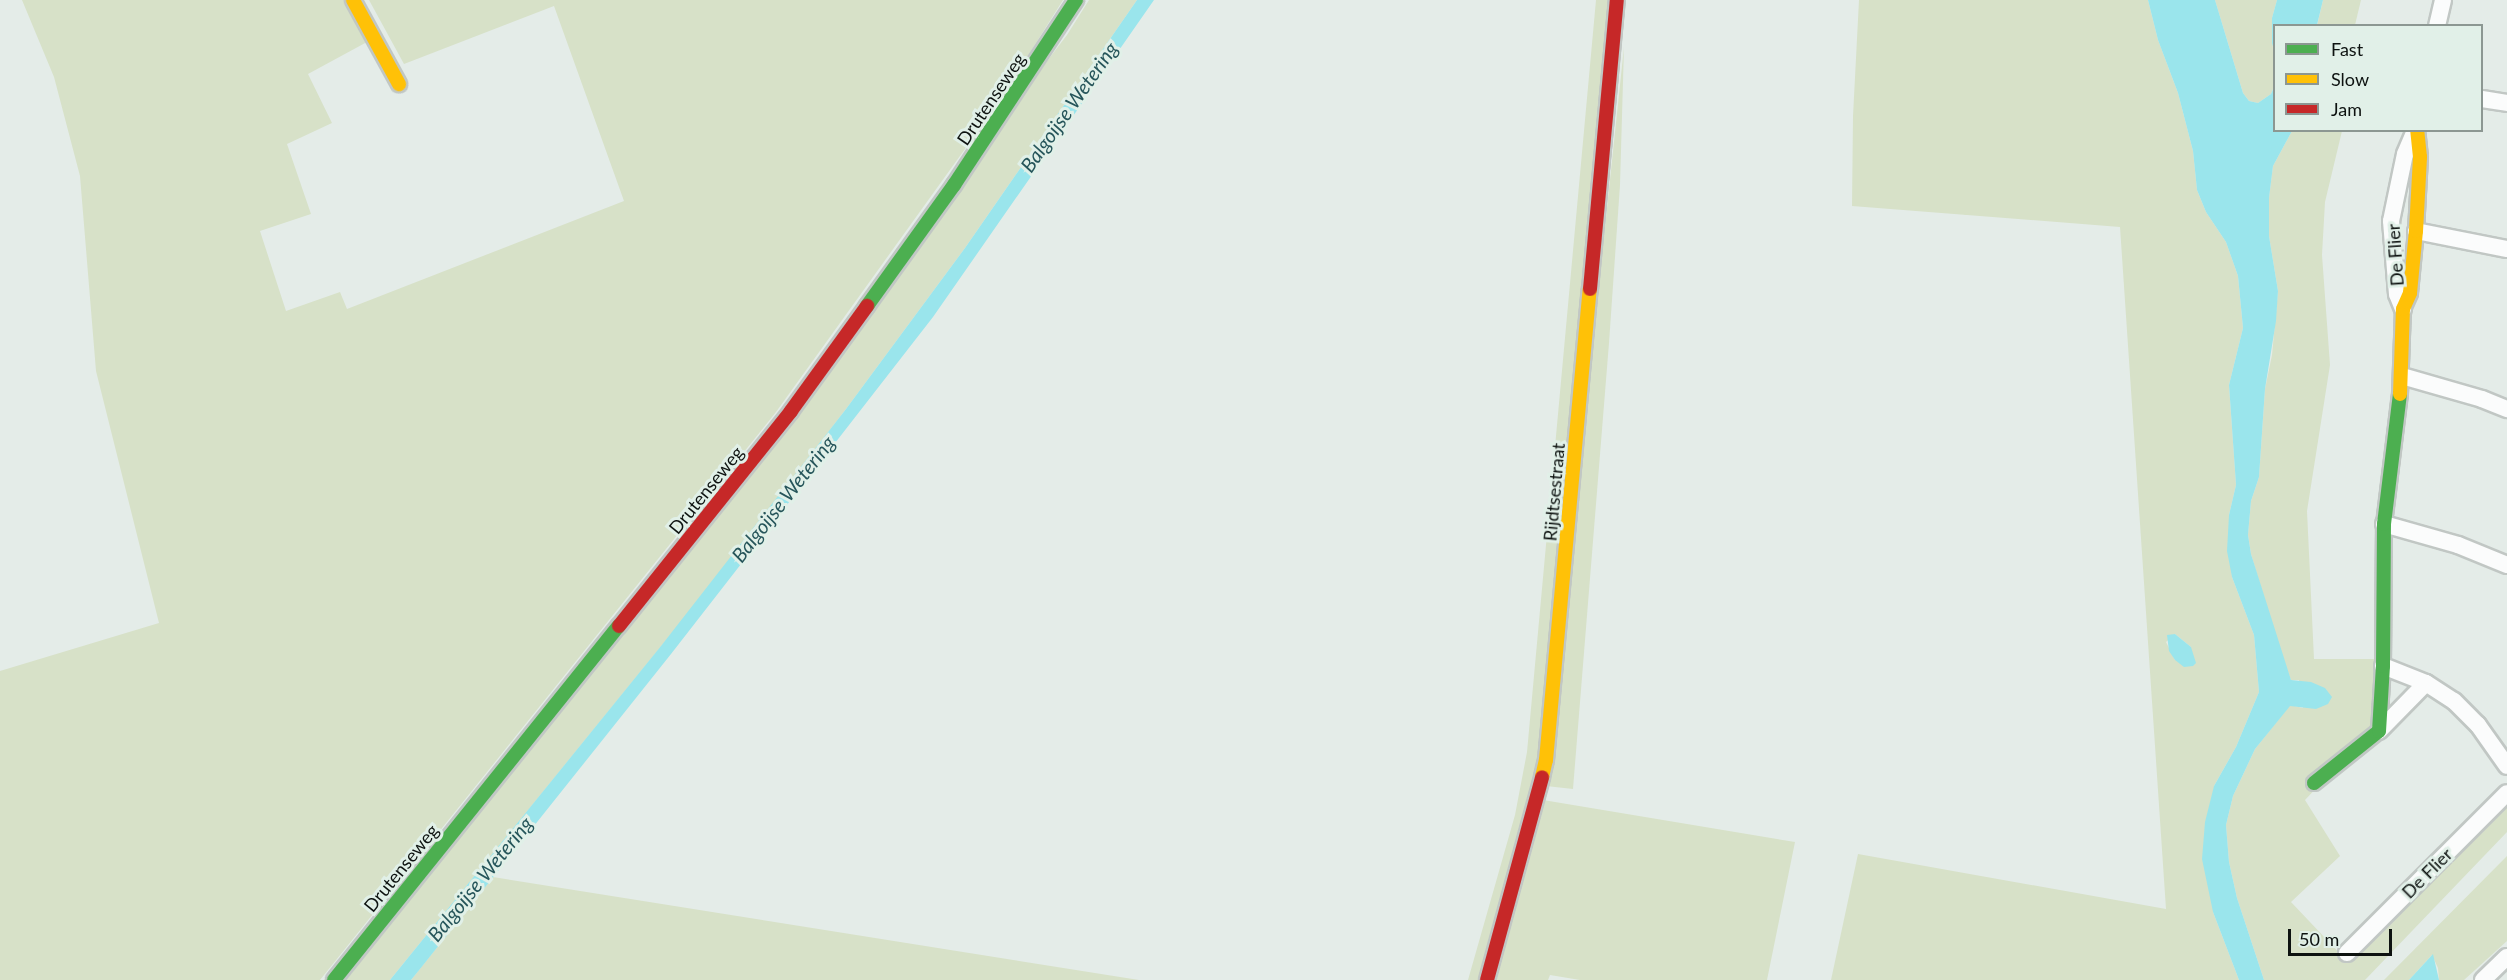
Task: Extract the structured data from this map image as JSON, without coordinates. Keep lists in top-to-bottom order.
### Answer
{
  "streets": {
    "street": ["Drutenseweg", "De Flier", "Rijdtsestraat"]
  },
  "water": ["Balgoijse Wetering"],
  "legend": ["Fast", "Slow", "Jam"],
  "scale_bar": "50 m"
}
